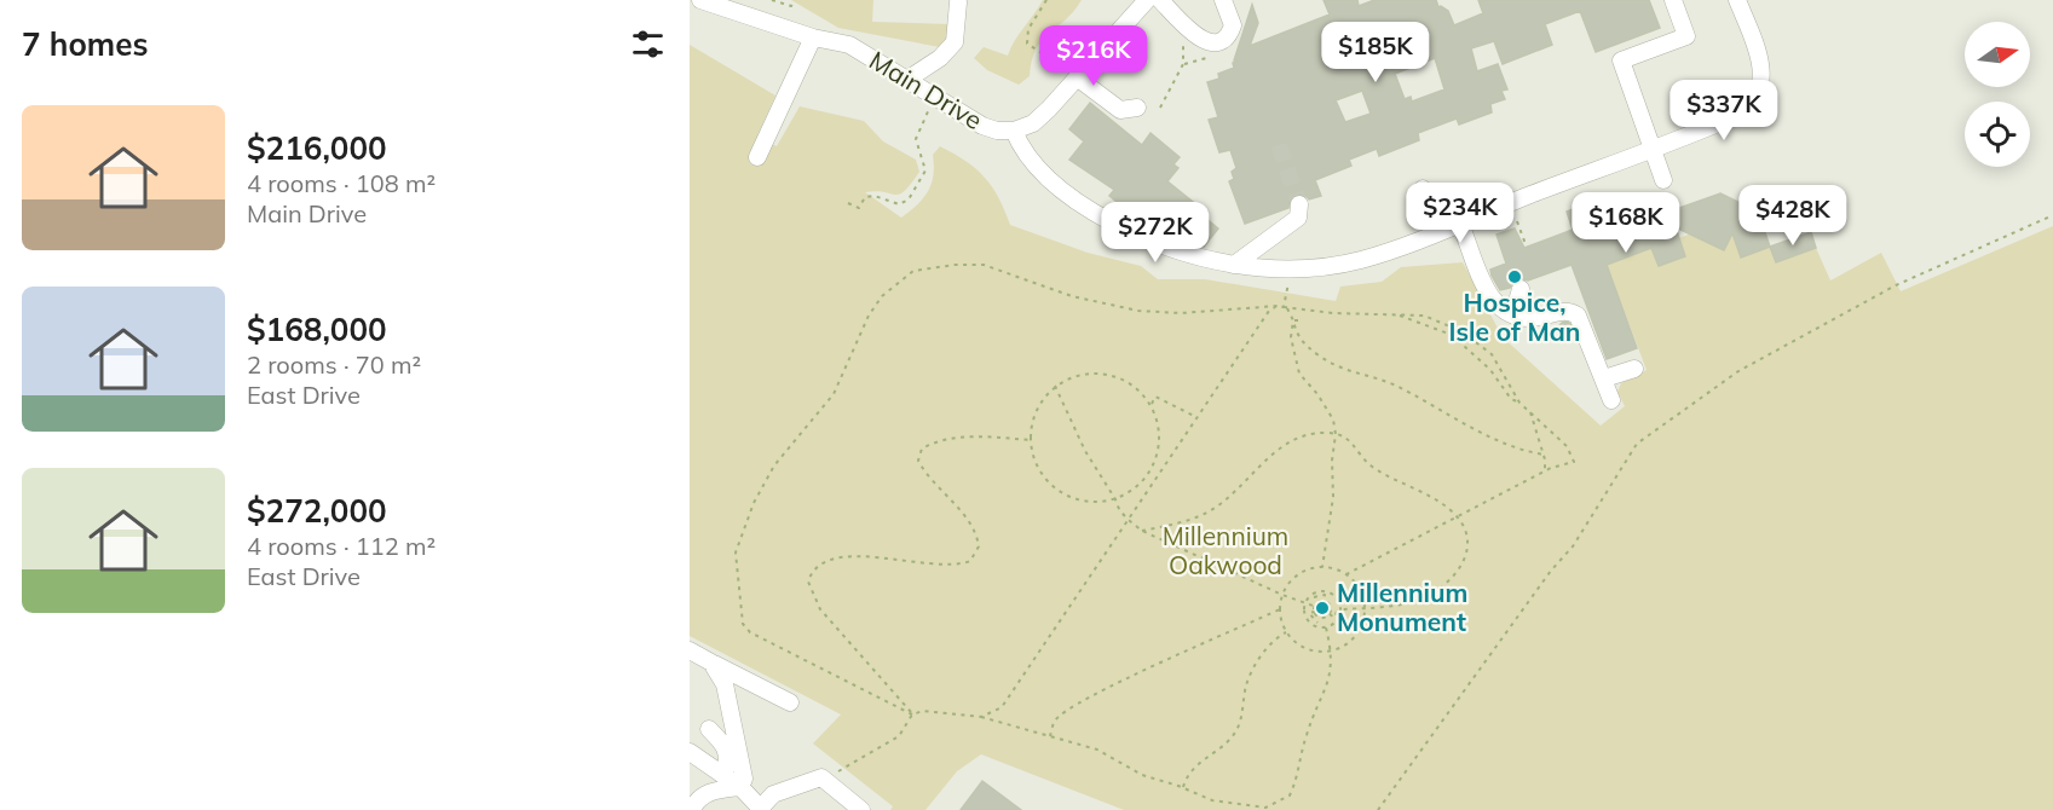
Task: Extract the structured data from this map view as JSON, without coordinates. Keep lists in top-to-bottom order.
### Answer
{
  "streets": {
    "street": ["Main Drive"]
  },
  "parks": ["Millennium Oakwood"],
  "places": ["Hospice, Isle of Man", "Millennium Monument"],
  "north": "right",
  "page": {
    "heading": "7 homes",
    "price": [
      "$185K",
      "$216K",
      "$337K",
      "$234K",
      "$428K",
      "$168K",
      "$272K"
    ],
    "list": [
      {
        "name": "$216,000",
        "note": "4 rooms · 108 m² · Main Drive"
      },
      {
        "name": "$168,000",
        "note": "2 rooms · 70 m² · East Drive"
      },
      {
        "name": "$272,000",
        "note": "4 rooms · 112 m² · East Drive"
      }
    ]
  }
}
